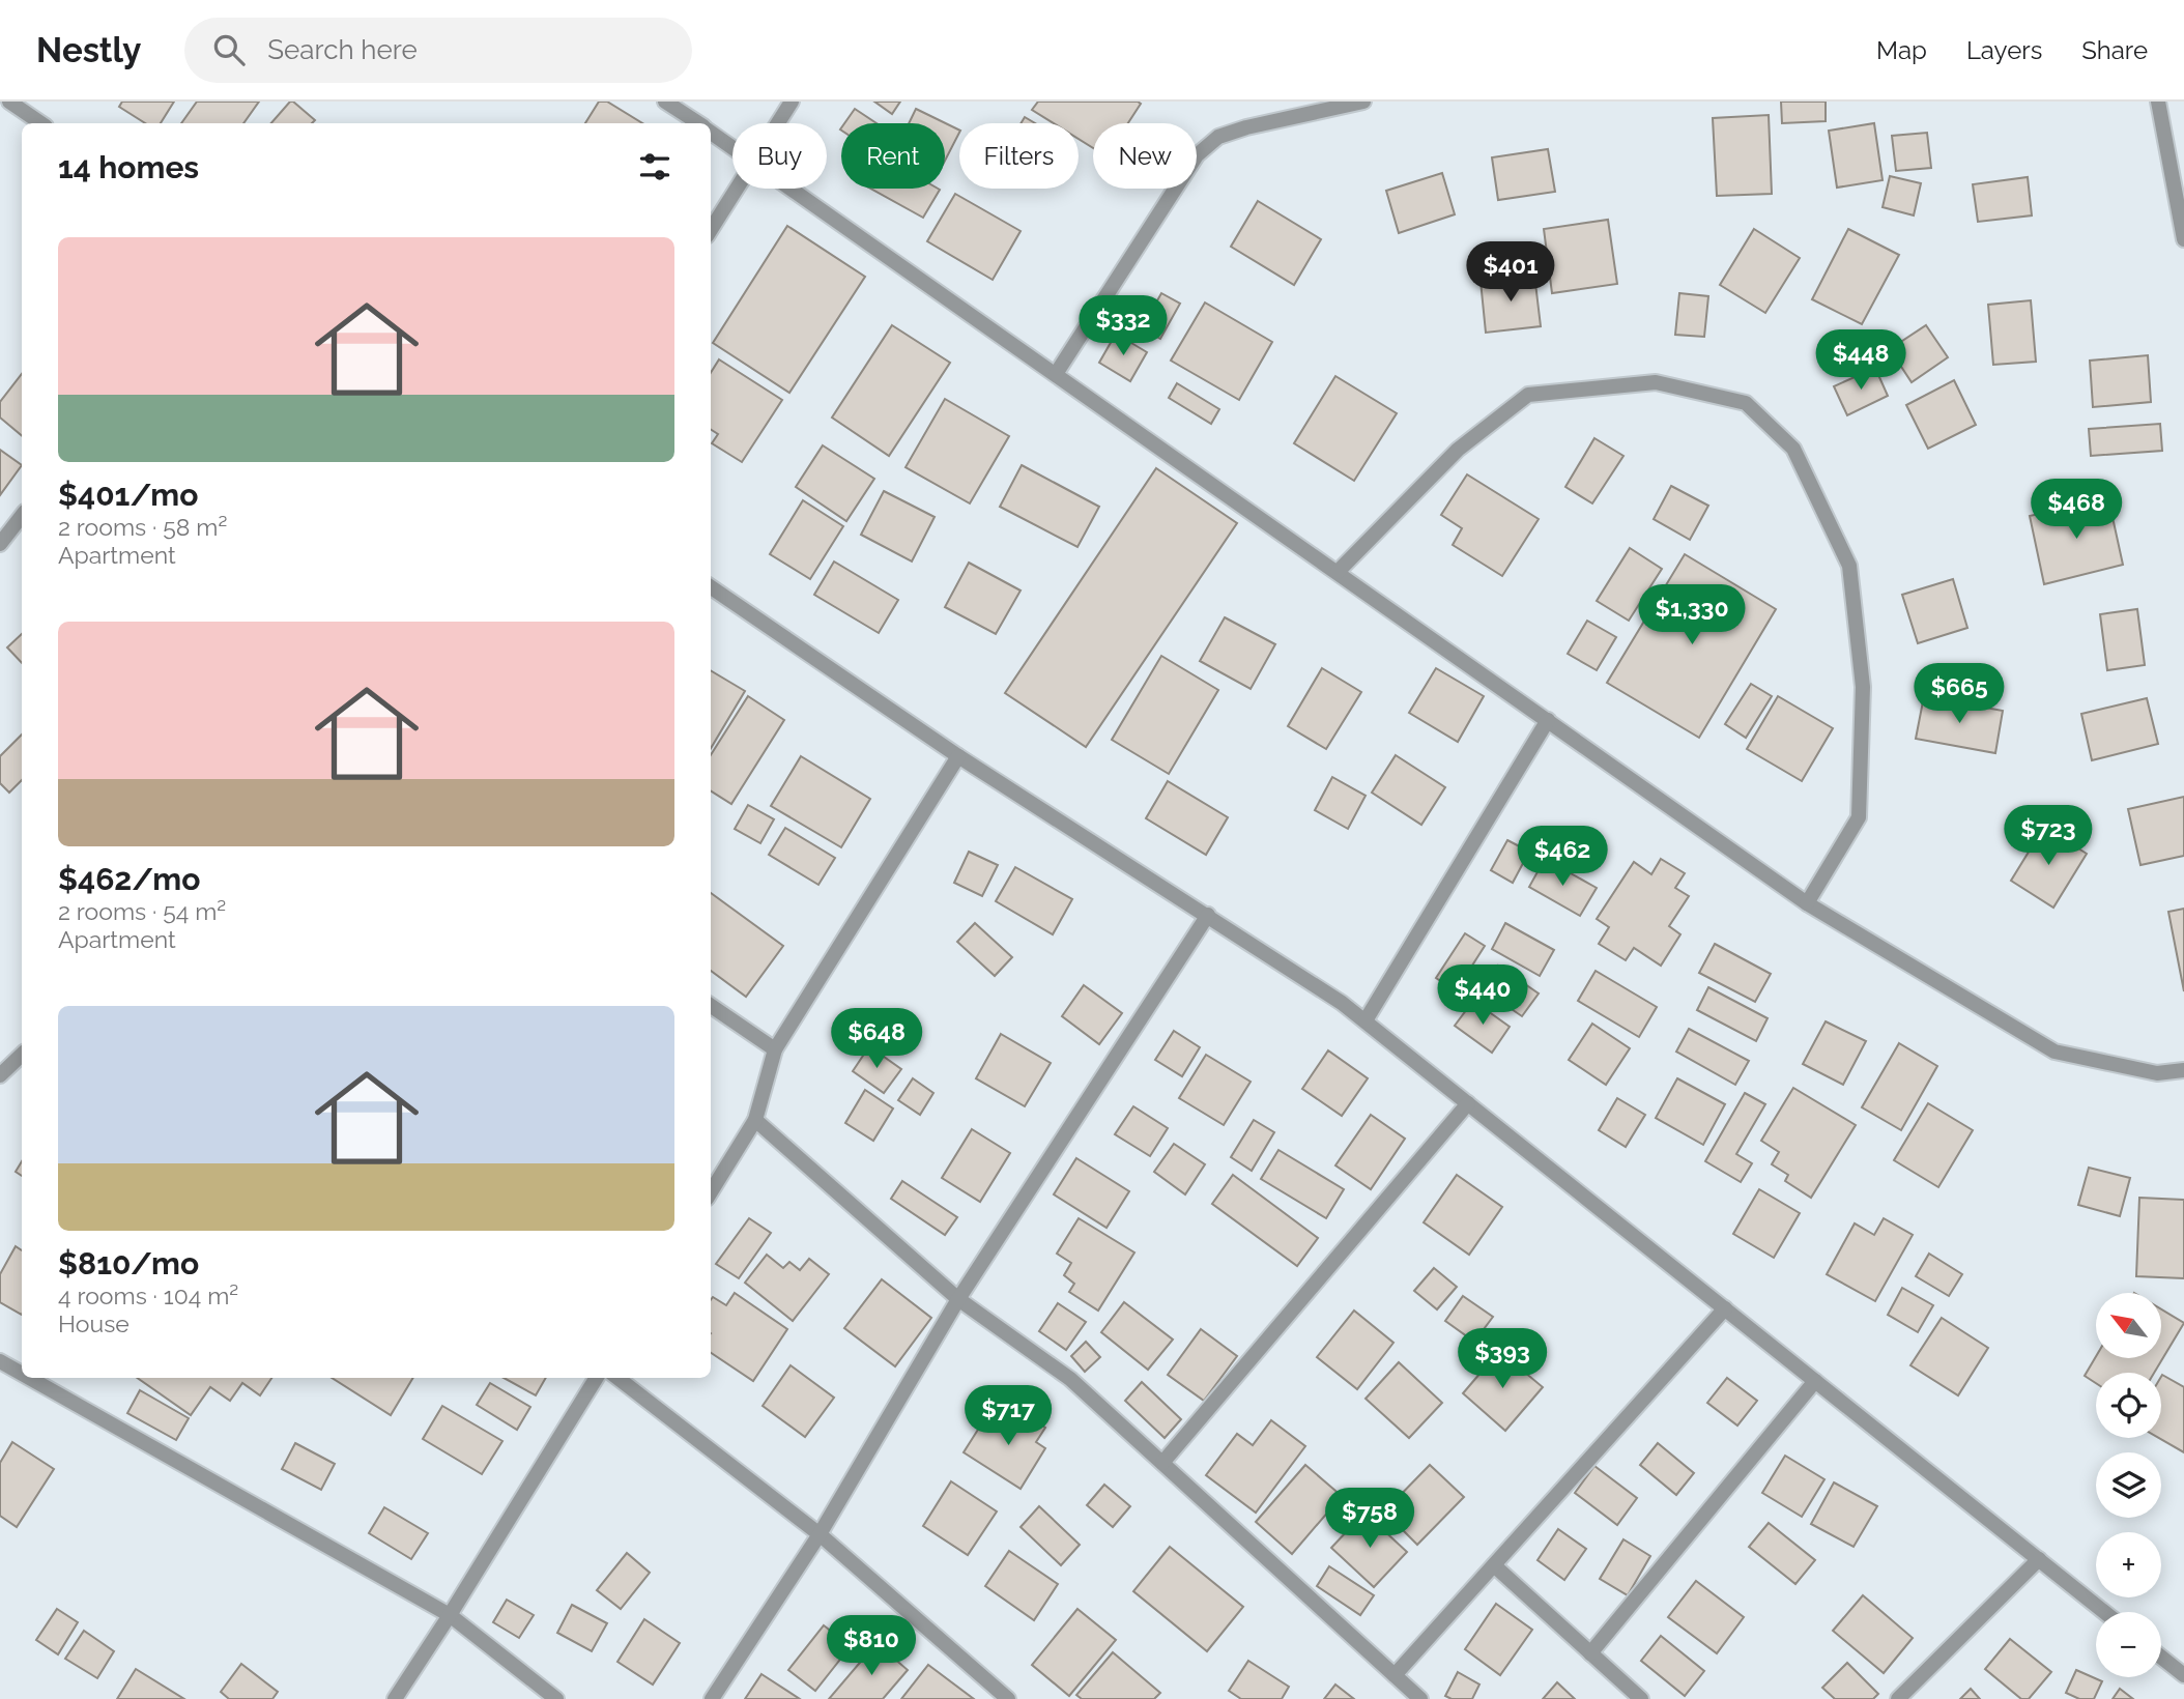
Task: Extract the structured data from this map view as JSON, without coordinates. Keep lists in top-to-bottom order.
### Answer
{
  "north": "top left",
  "page": {
    "header": "Nestly",
    "search": "Search here",
    "nav": ["Map", "Layers", "Share"],
    "chip": [
      "Buy",
      "Rent",
      "Filters",
      "New"
    ],
    "heading": "14 homes",
    "list": [
      {
        "name": "$401/mo",
        "note": "2 rooms · 58 m² · Apartment"
      },
      {
        "name": "$462/mo",
        "note": "2 rooms · 54 m² · Apartment"
      },
      {
        "name": "$810/mo",
        "note": "4 rooms · 104 m² · House"
      }
    ],
    "price": [
      "$401",
      "$332",
      "$448",
      "$468",
      "$1,330",
      "$665",
      "$723",
      "$462",
      "$440",
      "$648",
      "$393",
      "$717",
      "$758",
      "$810"
    ],
    "map_buttons": ["+", "−"]
  }
}
